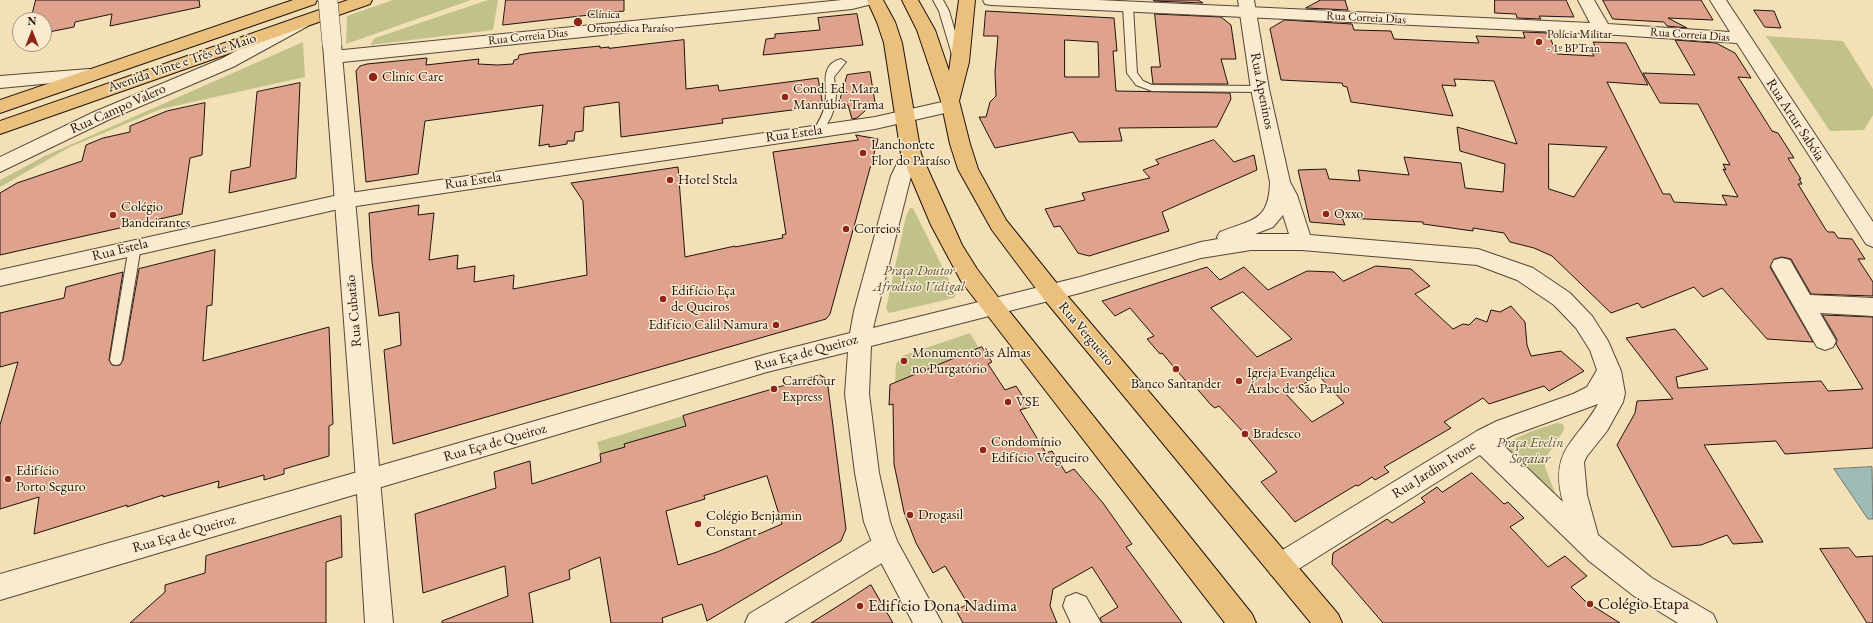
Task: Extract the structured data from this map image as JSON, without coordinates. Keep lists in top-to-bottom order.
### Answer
{
  "streets": {
    "main road": ["Avenida Vinte e Três de Maio", "Rua Vergueiro"],
    "street": [
      "Rua Correia Dias",
      "Rua Apeninos",
      "Rua Campo Valero",
      "Rua Artur Sabóia",
      "Rua Estela",
      "Rua Cubatão",
      "Rua Eça de Queiroz",
      "Rua Jardim Ivone"
    ]
  },
  "crossings": [
    ["Rua Correia Dias", "Rua Apeninos"],
    ["Rua Correia Dias", "Rua Artur Sabóia"],
    ["Rua Correia Dias", "Rua Cubatão"],
    ["Avenida Vinte e Três de Maio", "Rua Campo Valero"],
    ["Rua Apeninos", "Rua Eça de Queiroz"],
    ["Rua Estela", "Rua Cubatão"],
    ["Rua Estela", "Rua Vergueiro"],
    ["Rua Cubatão", "Rua Eça de Queiroz"],
    ["Rua Vergueiro", "Rua Eça de Queiroz"],
    ["Rua Vergueiro", "Rua Jardim Ivone"]
  ],
  "parks": ["Praça Doutor Afrodísio Vidigal", "Praça Evelin Sogaiar"],
  "places": [
    "Clínica Ortopédica Paraíso",
    "Polícia Militar - 1º BPTran",
    "Clinic Care",
    "Cond. Ed. Mara Manrúbia Trama",
    "Lanchonete Flor do Paraíso",
    "Hotel Stela",
    "Oxxo",
    "Colégio Bandeirantes",
    "Correios",
    "Edifício Eça de Queiros",
    "Edifício Calil Namura",
    "Monumento às Almas no Purgatório",
    "Banco Santander",
    "Igreja Evangélica Árabe de São Paulo",
    "Carrefour Express",
    "VSE",
    "Bradesco",
    "Condomínio Edifício Vergueiro",
    "Edifício Porto Seguro",
    "Drogasil",
    "Colégio Benjamin Constant",
    "Colégio Etapa",
    "Edifício Dona Nadima"
  ],
  "north": "top"
}
